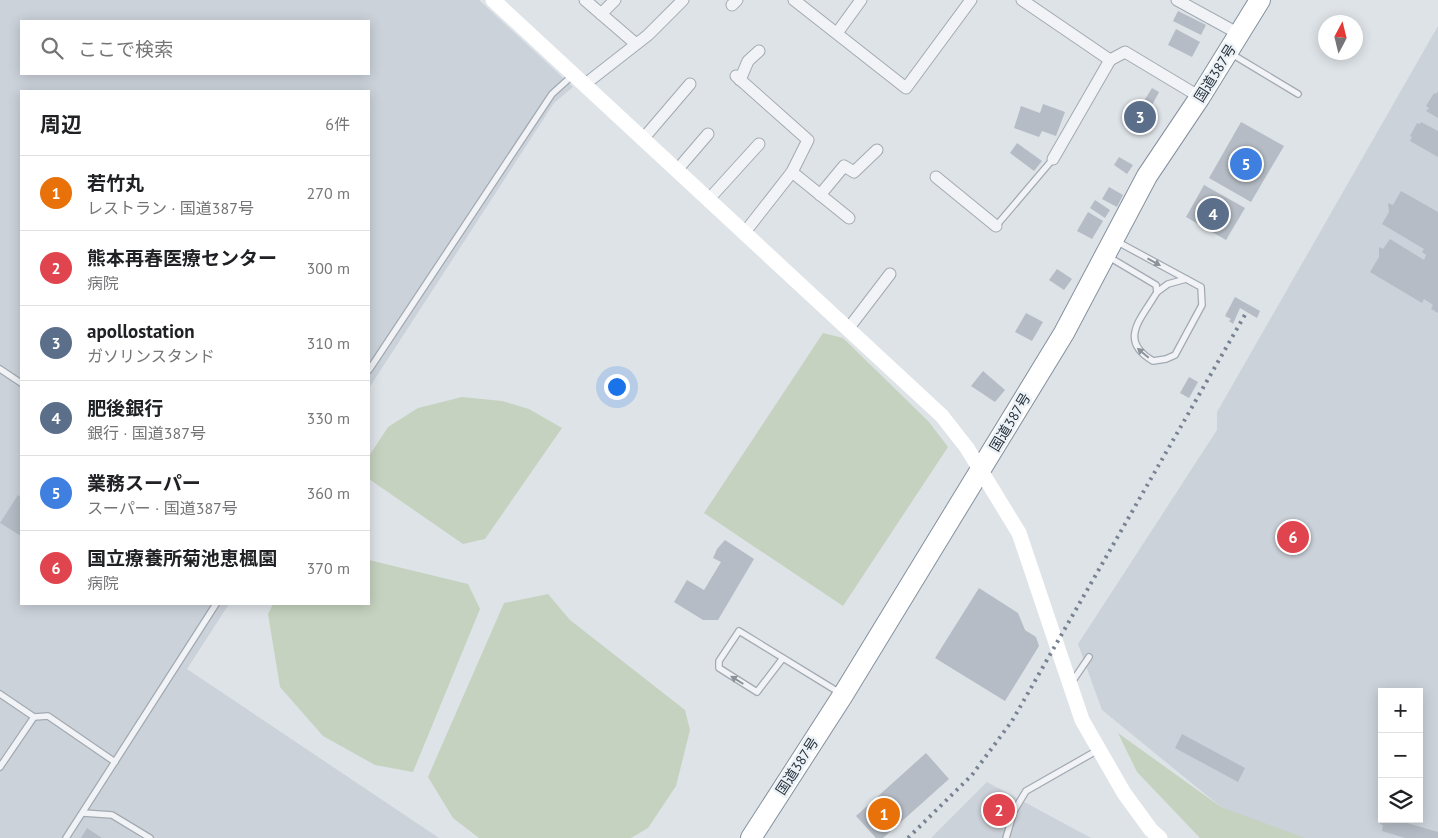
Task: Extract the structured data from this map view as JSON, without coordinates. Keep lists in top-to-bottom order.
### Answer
{
  "streets": {
    "highway": ["国道387号"]
  },
  "north": "top",
  "page": {
    "search": "ここで検索",
    "heading": ["周辺", "6件"],
    "pins": [
      "3",
      "5",
      "4",
      "6",
      "2",
      "1"
    ],
    "list": [
      {
        "mark": "1",
        "name": "若竹丸",
        "note": "レストラン · 国道387号",
        "value": "270 m"
      },
      {
        "mark": "2",
        "name": "熊本再春医療センター",
        "note": "病院",
        "value": "300 m"
      },
      {
        "mark": "3",
        "name": "apollostation",
        "note": "ガソリンスタンド",
        "value": "310 m"
      },
      {
        "mark": "4",
        "name": "肥後銀行",
        "note": "銀行 · 国道387号",
        "value": "330 m"
      },
      {
        "mark": "5",
        "name": "業務スーパー",
        "note": "スーパー · 国道387号",
        "value": "360 m"
      },
      {
        "mark": "6",
        "name": "国立療養所菊池恵楓園",
        "note": "病院",
        "value": "370 m"
      }
    ],
    "map_buttons": ["+", "−"]
  }
}
